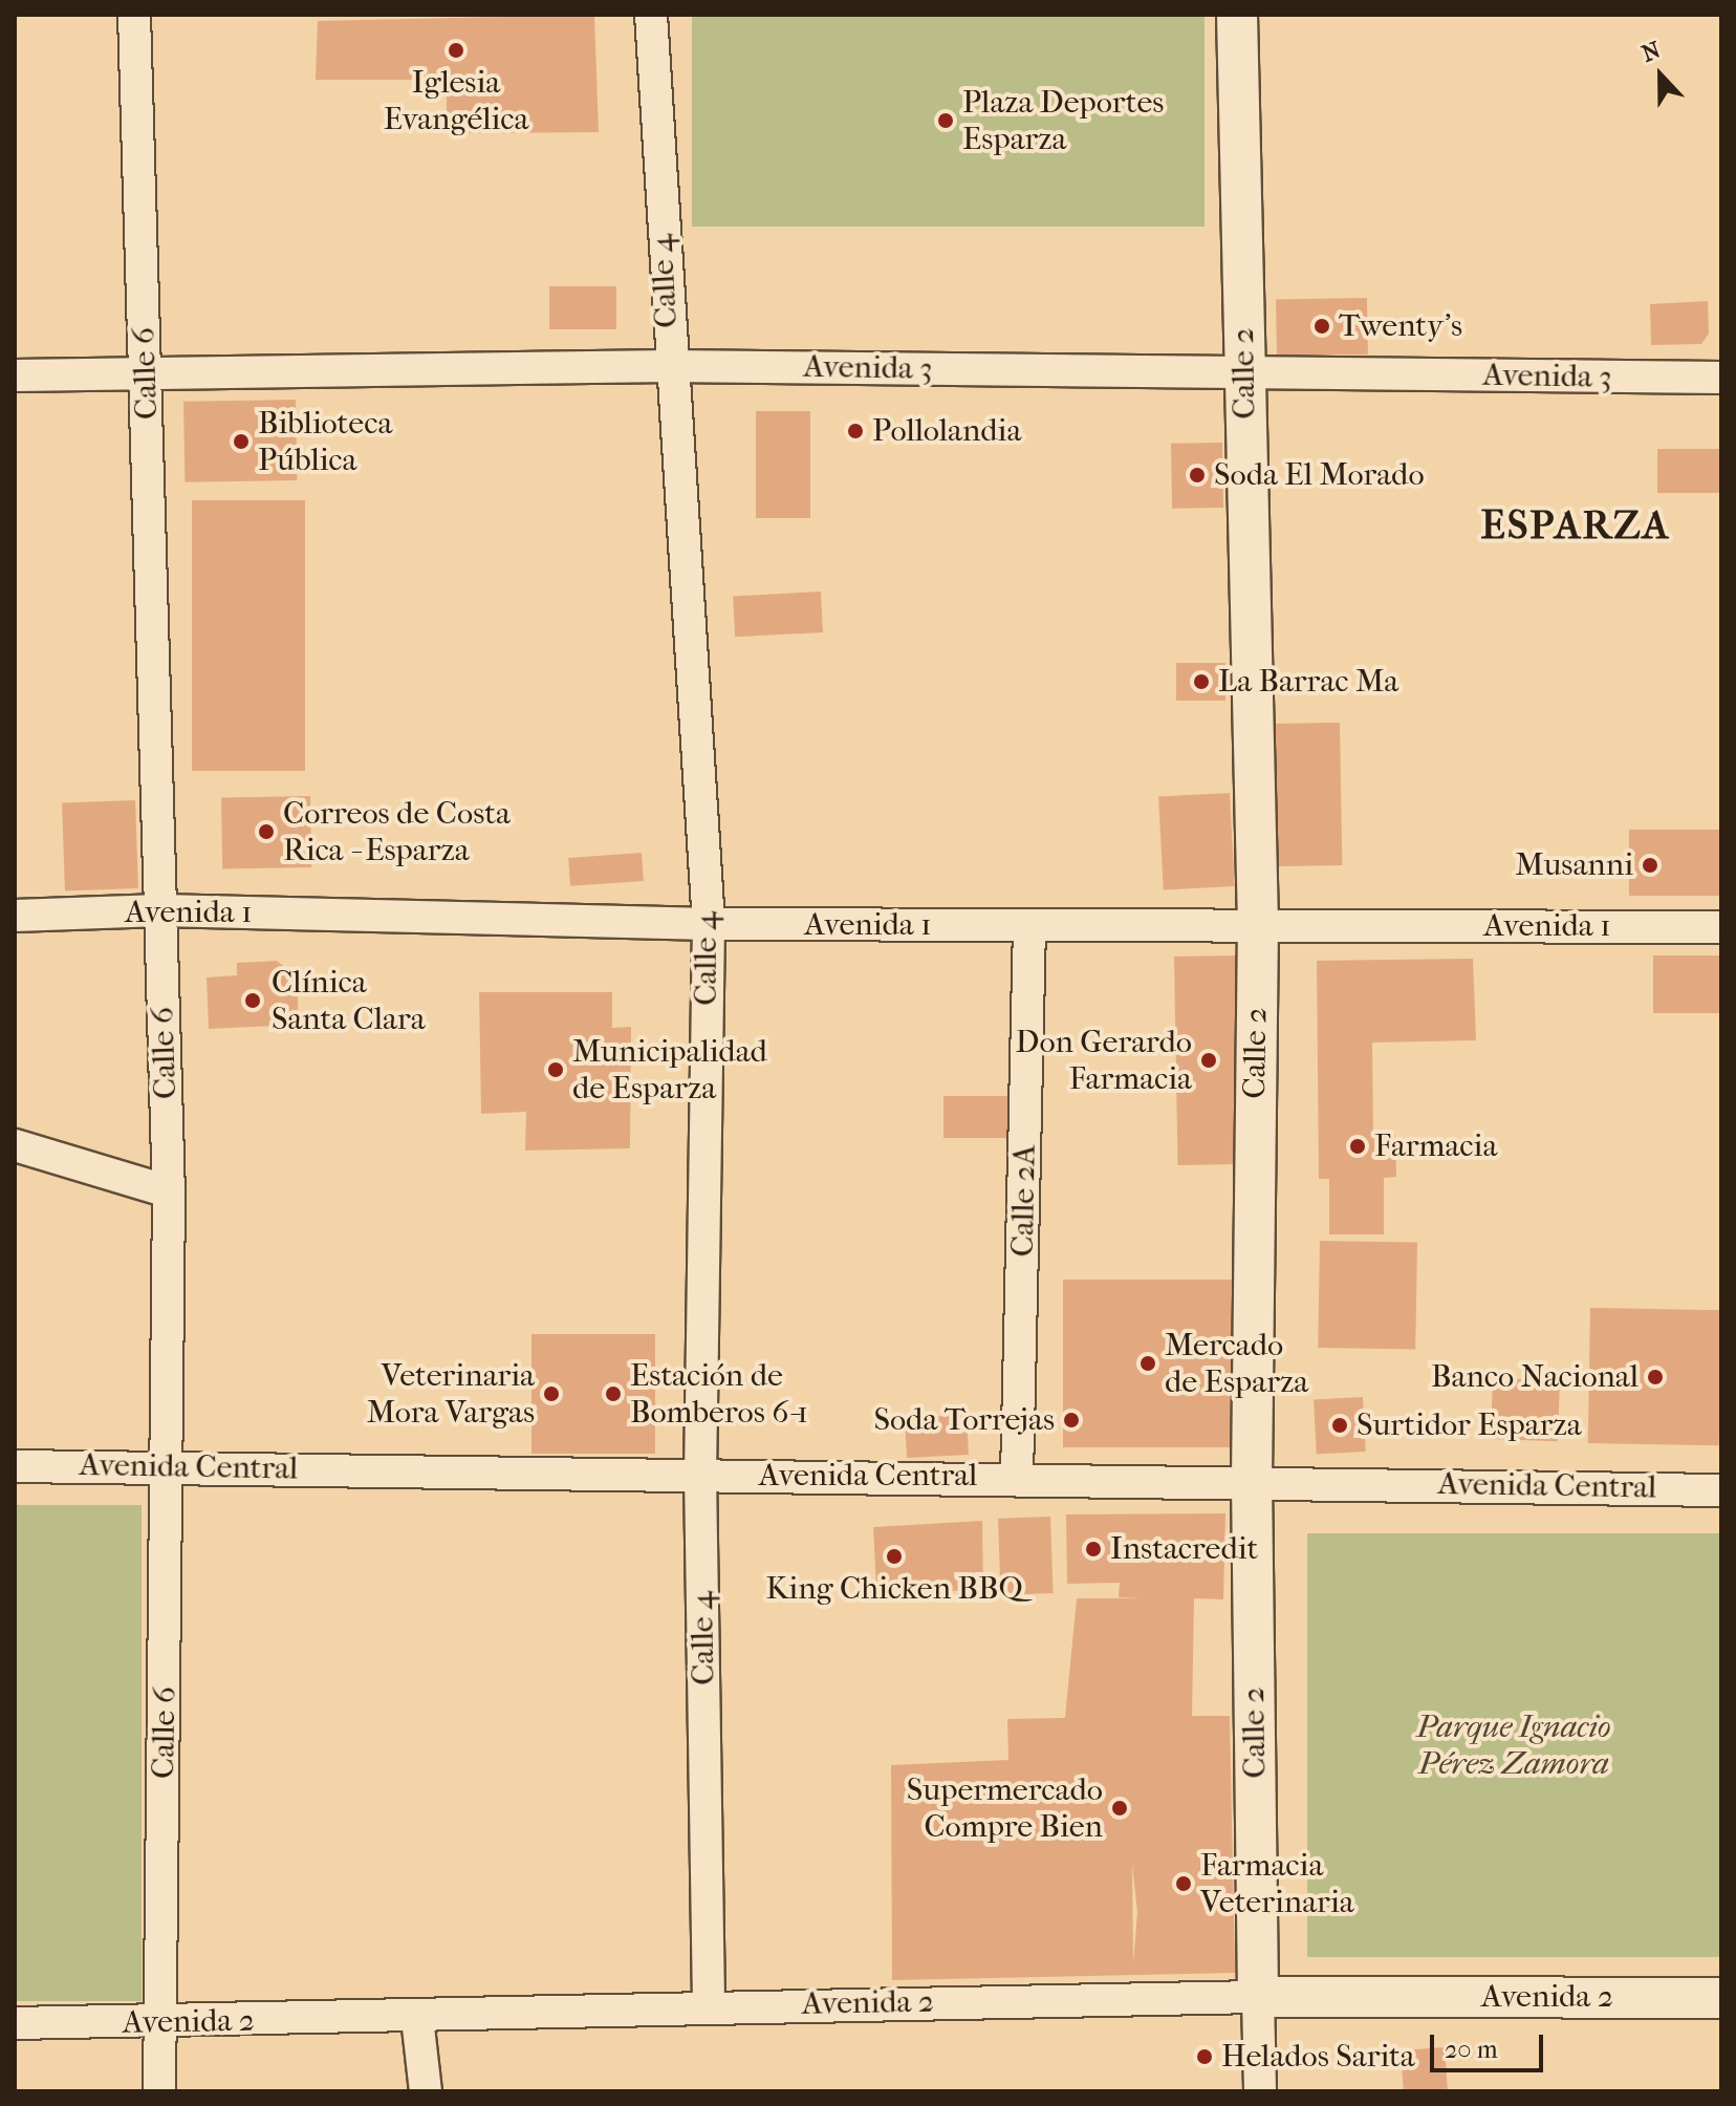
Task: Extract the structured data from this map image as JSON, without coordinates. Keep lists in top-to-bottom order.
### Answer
{
  "streets": {
    "street": [
      "Calle 4",
      "Avenida 3",
      "Calle 6",
      "Calle 2",
      "Avenida 1",
      "Calle 2A",
      "Avenida Central",
      "Avenida 2"
    ]
  },
  "crossings": [
    ["Calle 4", "Avenida 3"],
    ["Calle 4", "Avenida 1"],
    ["Calle 4", "Avenida Central"],
    ["Calle 4", "Avenida 2"],
    ["Avenida 3", "Calle 6"],
    ["Avenida 3", "Calle 2"],
    ["Calle 6", "Avenida 1"],
    ["Calle 6", "Avenida Central"],
    ["Calle 6", "Avenida 2"],
    ["Calle 2", "Avenida 1"],
    ["Calle 2", "Avenida Central"],
    ["Calle 2", "Avenida 2"],
    ["Avenida 1", "Calle 2A"],
    ["Calle 2A", "Avenida Central"]
  ],
  "districts": ["ESPARZA"],
  "parks": ["Parque Ignacio Pérez Zamora"],
  "places": [
    "Iglesia Evangélica",
    "Plaza Deportes Esparza",
    "Twenty's",
    "Pollolandia",
    "Biblioteca Pública",
    "Soda El Morado",
    "La Barrac Ma",
    "Correos de Costa Rica - Esparza",
    "Musanni",
    "Clínica Santa Clara",
    "Don Gerardo Farmacia",
    "Municipalidad de Esparza",
    "Farmacia",
    "Mercado de Esparza",
    "Banco Nacional",
    "Veterinaria Mora Vargas",
    "Estación de Bomberos 6-1",
    "Soda Torrejas",
    "Surtidor Esparza",
    "Instacredit",
    "King Chicken BBQ",
    "Supermercado Compre Bien",
    "Farmacia Veterinaria",
    "Helados Sarita"
  ],
  "scale_bar": "20 m",
  "north": "top"
}
